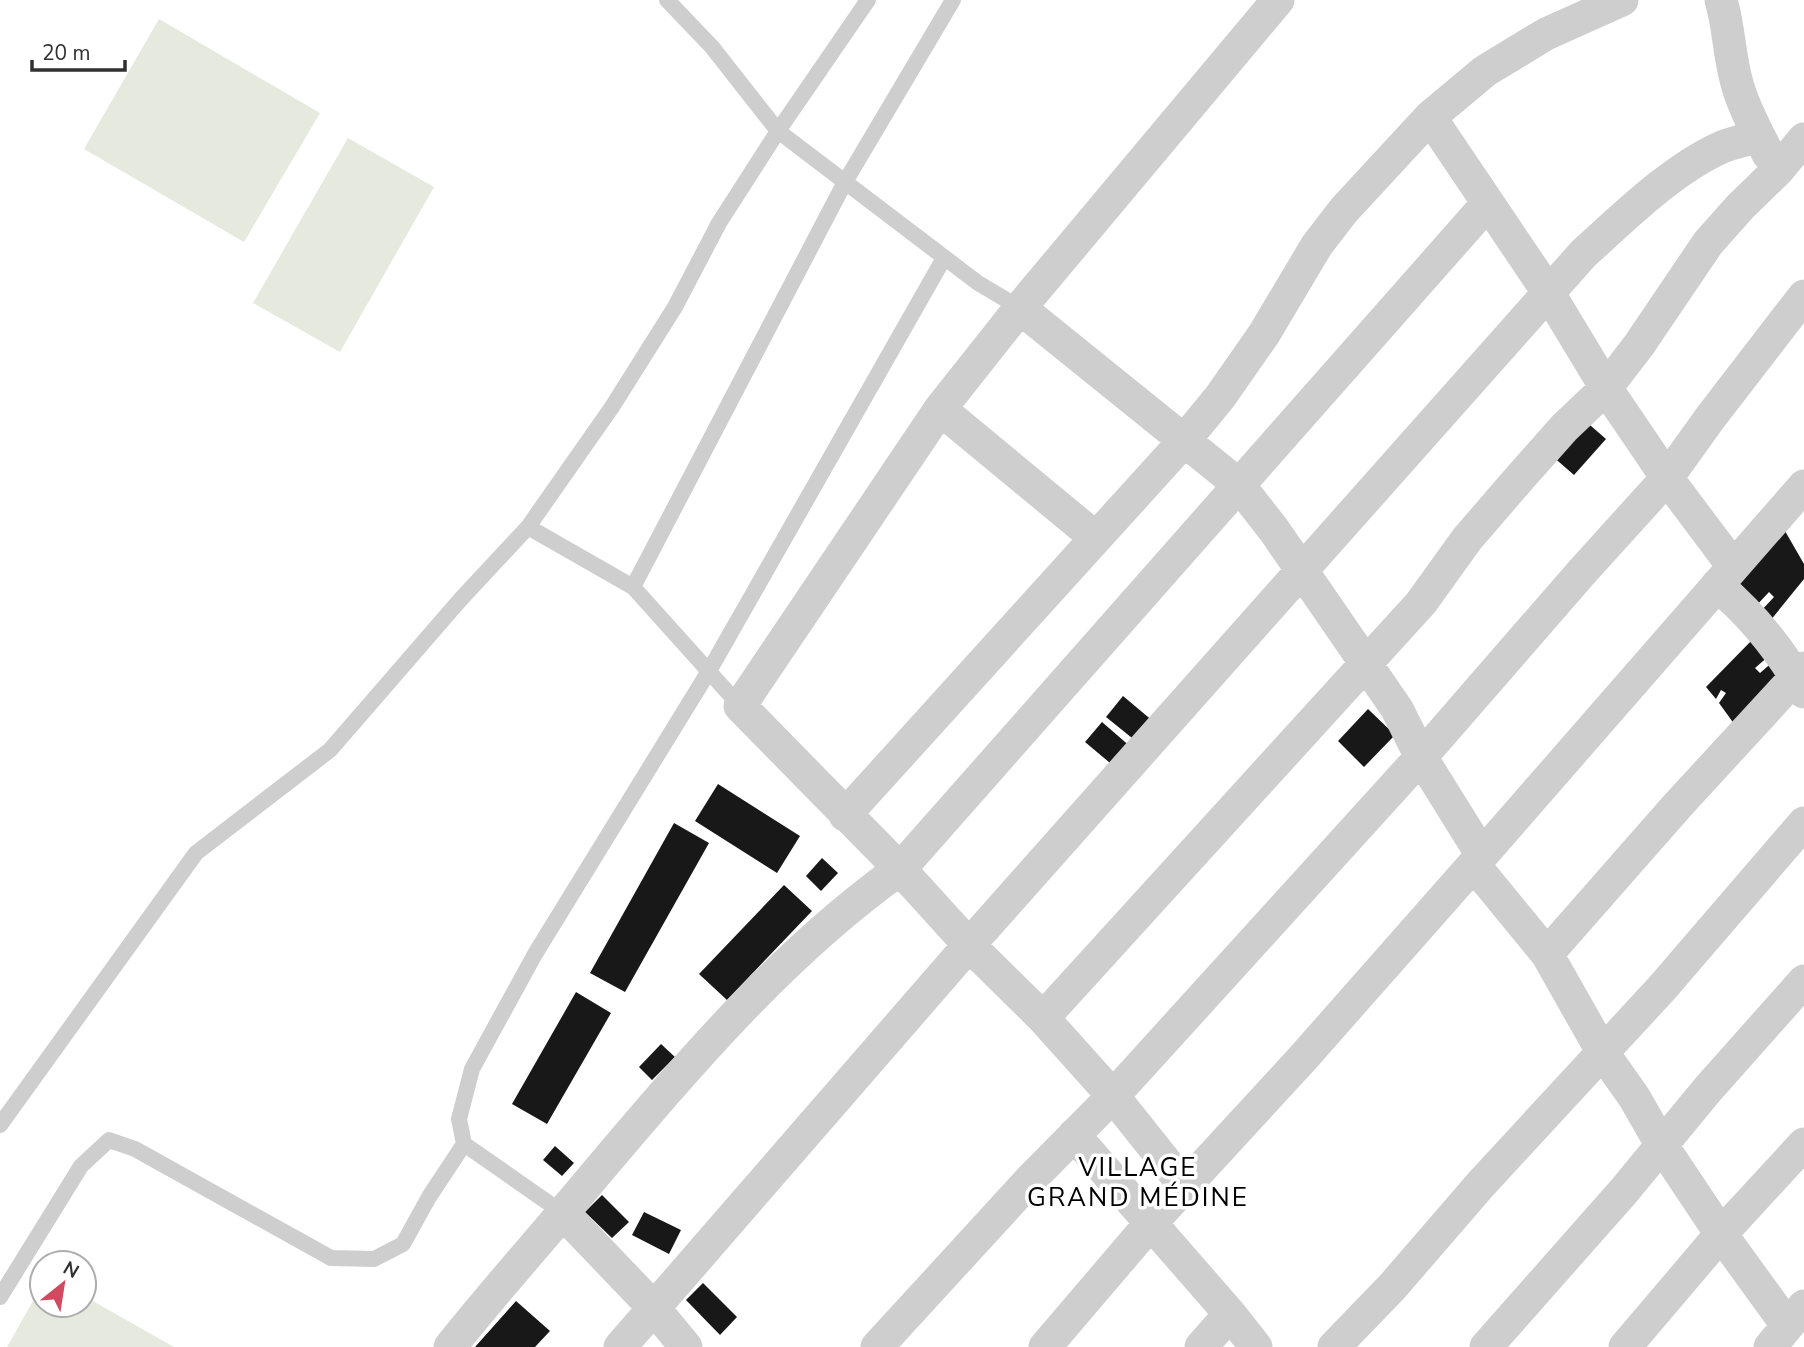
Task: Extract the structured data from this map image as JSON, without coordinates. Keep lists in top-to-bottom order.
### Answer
{
  "districts": ["VILLAGE GRAND MÉDINE"],
  "scale_bar": "20 m",
  "north": "top right"
}
